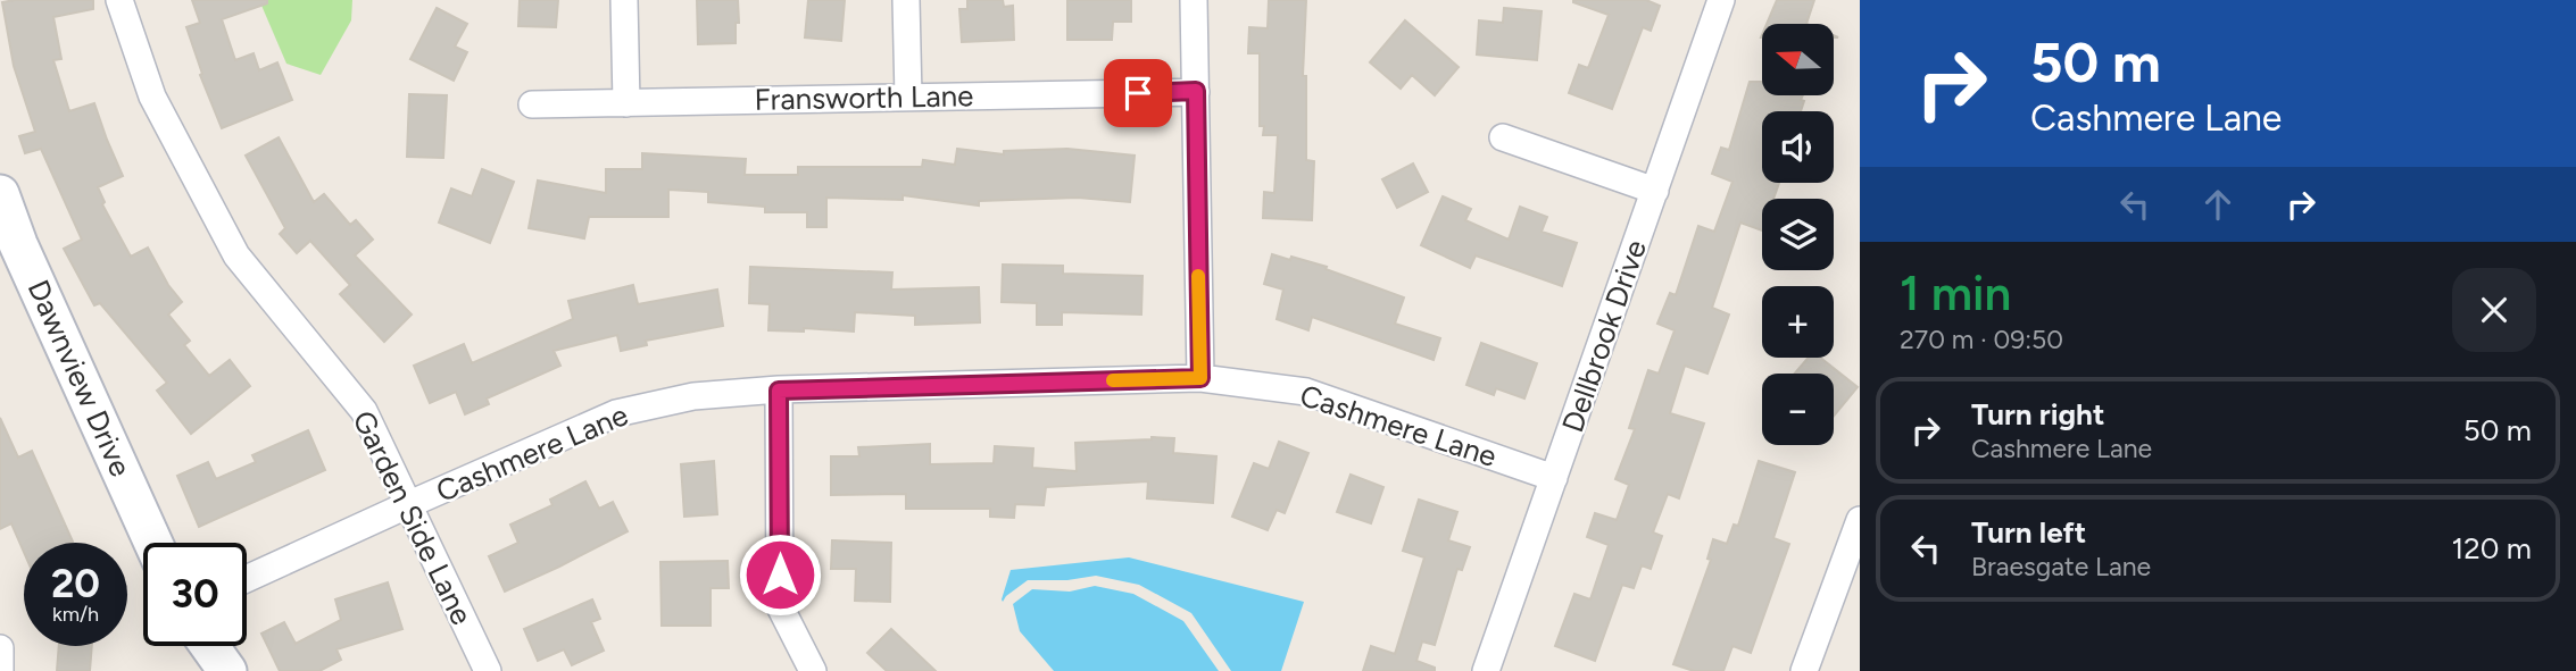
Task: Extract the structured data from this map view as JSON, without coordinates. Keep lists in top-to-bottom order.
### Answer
{
  "streets": {
    "street": [
      "Fransworth Lane",
      "Dellbrook Drive",
      "Dawnview Drive",
      "Cashmere Lane",
      "Garden Side Lane"
    ]
  },
  "crossings": [
    ["Dellbrook Drive", "Cashmere Lane"],
    ["Cashmere Lane", "Garden Side Lane"]
  ],
  "north": "left",
  "page": {
    "turn": ["50 m", "Cashmere Lane"],
    "map_buttons": ["+", "−"],
    "heading": ["1 min", "270 m · 09:50"],
    "list": [
      {
        "name": "Turn right",
        "note": "Cashmere Lane",
        "value": "50 m"
      },
      {
        "name": "Turn left",
        "note": "Braesgate Lane",
        "value": "120 m"
      }
    ],
    "speed": "20 km/h",
    "limit": "30"
  }
}
